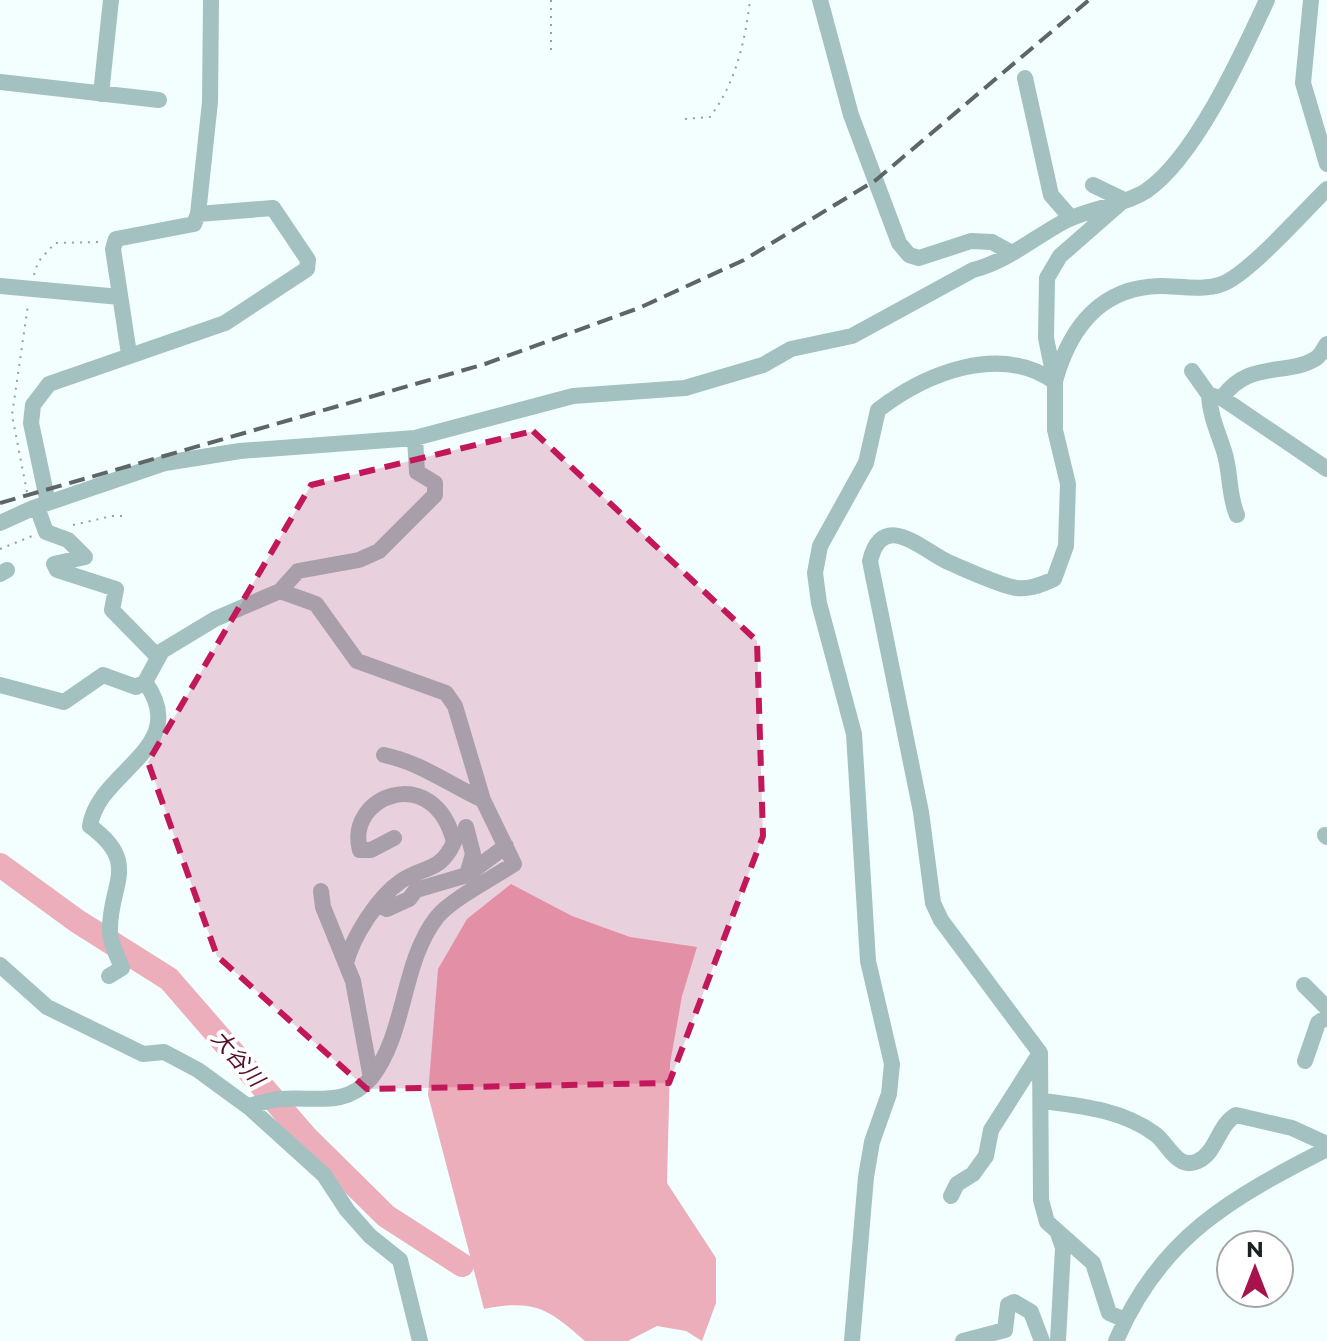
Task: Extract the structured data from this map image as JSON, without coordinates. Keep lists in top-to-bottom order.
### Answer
{
  "water": ["大谷川"],
  "north": "top"
}
